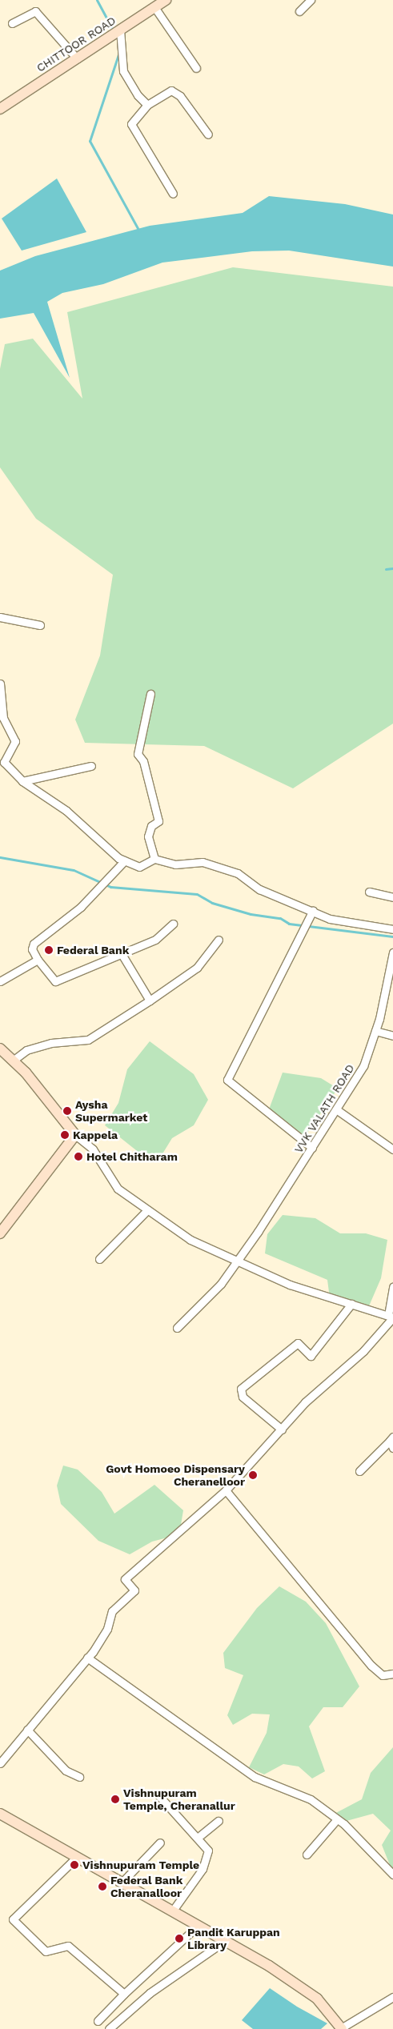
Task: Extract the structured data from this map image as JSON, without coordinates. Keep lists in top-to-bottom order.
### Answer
{
  "streets": {
    "main road": ["CHITTOOR ROAD"],
    "street": ["VVK VALATH ROAD"]
  },
  "places": [
    "Federal Bank",
    "Aysha Supermarket",
    "Kappela",
    "Hotel Chitharam",
    "Govt Homoeo Dispensary Cheranelloor",
    "Vishnupuram Temple, Cheranallur",
    "Vishnupuram Temple",
    "Federal Bank Cheranalloor",
    "Pandit Karuppan Library"
  ]
}
